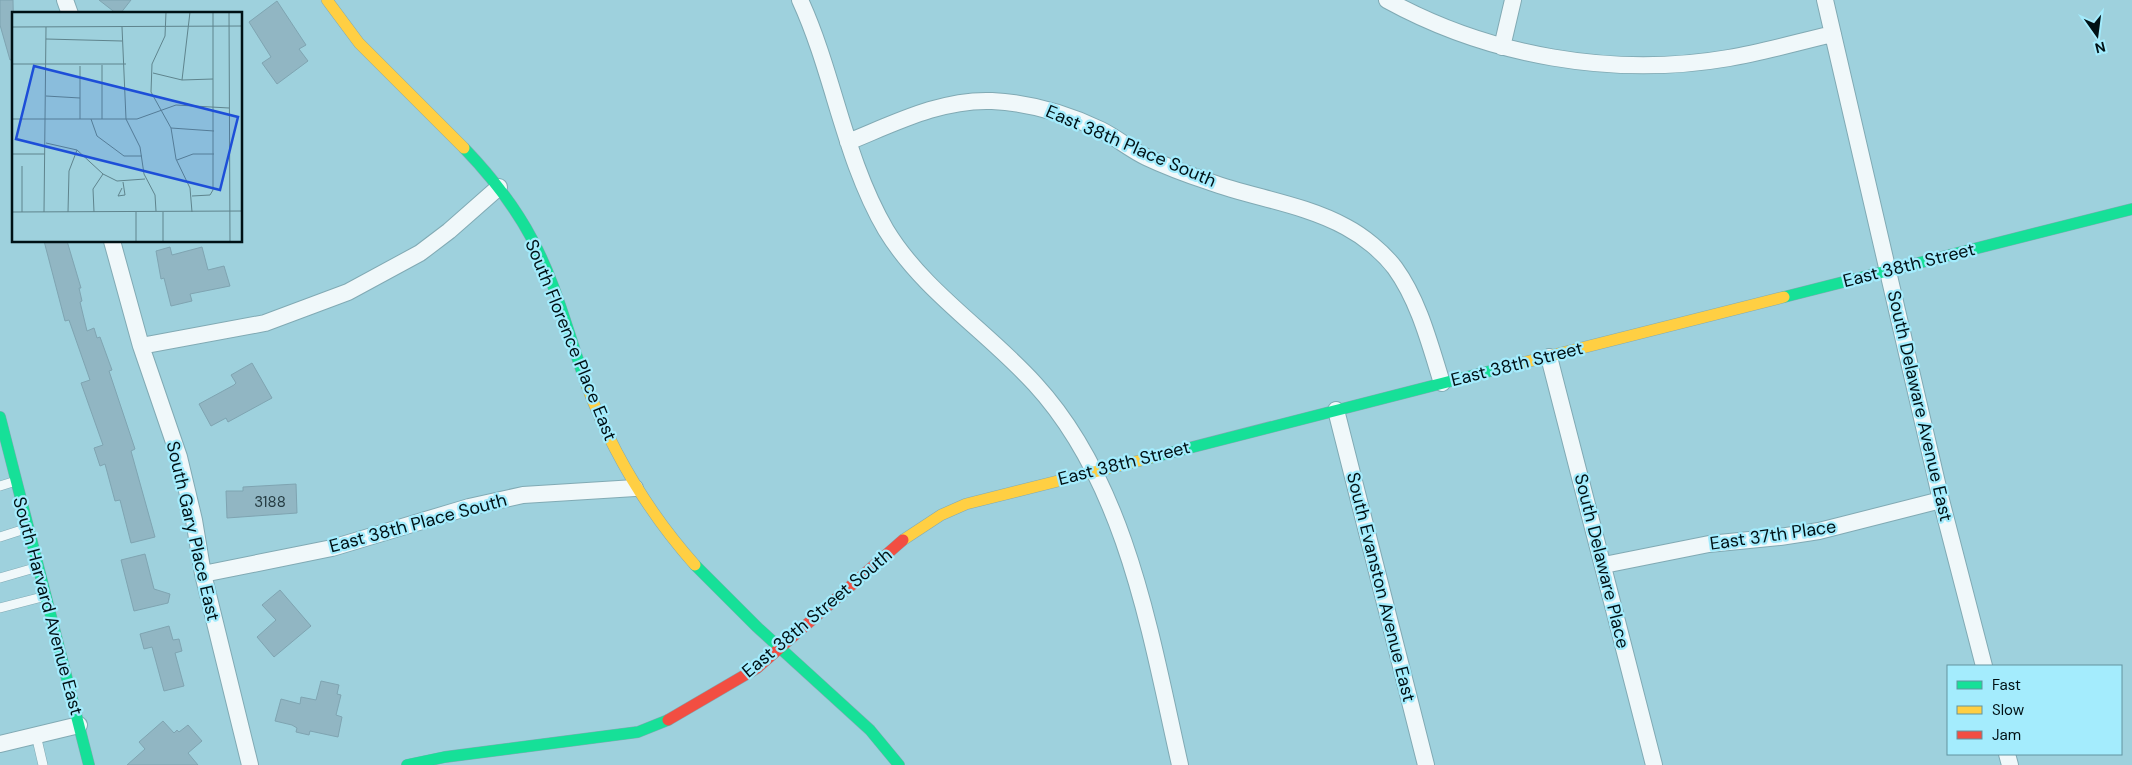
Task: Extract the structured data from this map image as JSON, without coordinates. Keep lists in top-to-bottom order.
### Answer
{
  "streets": {
    "street": [
      "East 38th Place South",
      "East 38th Street",
      "South Florence Place East",
      "South Delaware Avenue East",
      "South Gary Place East",
      "East 37th Place",
      "South Delaware Place",
      "South Evanston Avenue East",
      "South Harvard Avenue East",
      "East 38th Street South"
    ]
  },
  "crossings": [
    ["East 38th Place South", "East 38th Street"],
    ["East 38th Place South", "South Florence Place East"],
    ["East 38th Place South", "South Gary Place East"],
    ["East 38th Street", "South Delaware Avenue East"],
    ["East 38th Street", "South Delaware Place"],
    ["East 38th Street", "South Evanston Avenue East"],
    ["East 38th Street", "East 38th Street South"],
    ["South Florence Place East", "East 38th Street South"],
    ["South Delaware Avenue East", "East 37th Place"],
    ["East 37th Place", "South Delaware Place"]
  ],
  "house_numbers": ["3188"],
  "legend": ["Fast", "Slow", "Jam"],
  "north": "bottom"
}
